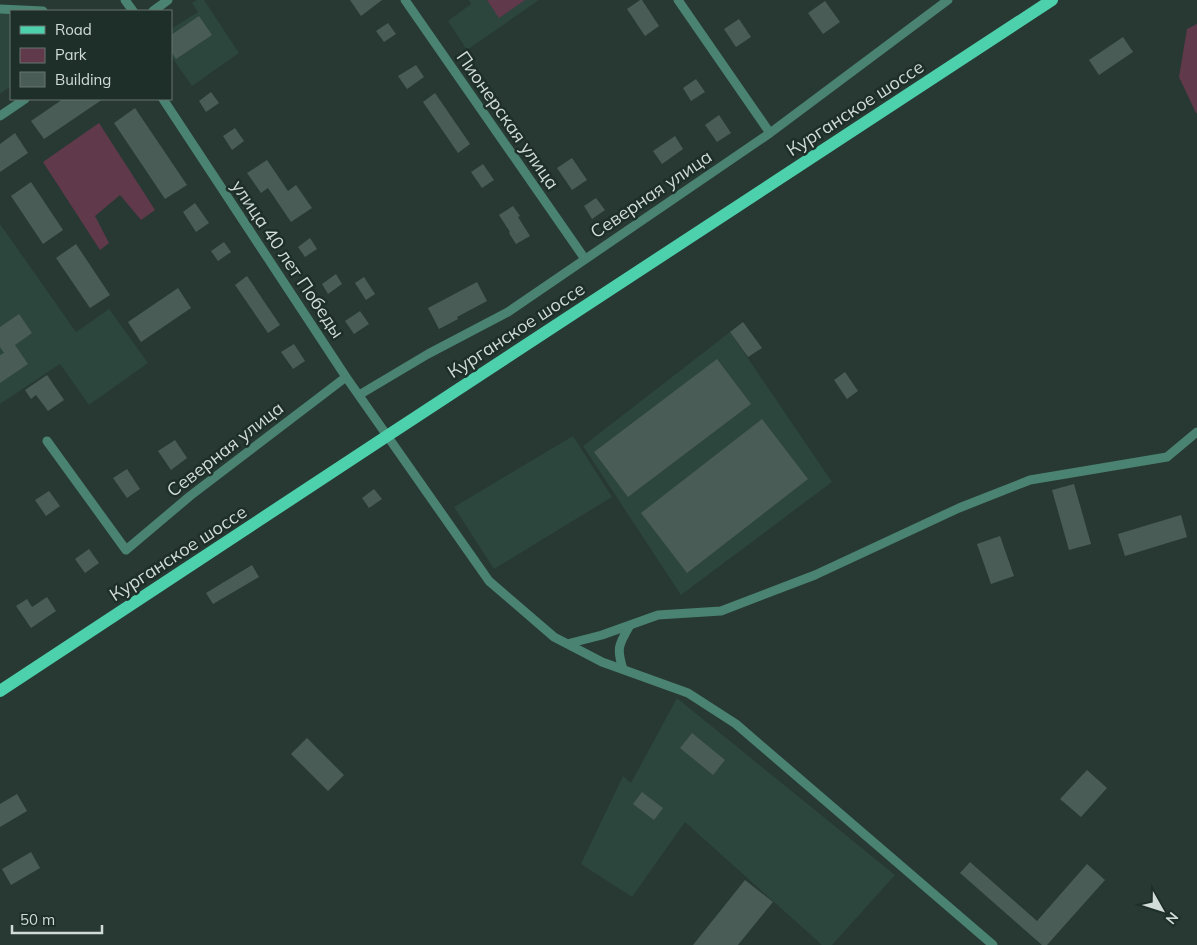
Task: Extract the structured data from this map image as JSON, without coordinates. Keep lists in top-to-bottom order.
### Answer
{
  "streets": {
    "main road": ["Курганское шоссе"],
    "street": ["Пионерская улица", "Северная улица", "улица 40 лет Победы"]
  },
  "crossings": [
    ["Курганское шоссе", "улица 40 лет Победы"],
    ["Пионерская улица", "Северная улица"],
    ["Северная улица", "улица 40 лет Победы"]
  ],
  "legend": ["Road", "Park", "Building"],
  "scale_bar": "50 m",
  "north": "bottom right"
}
